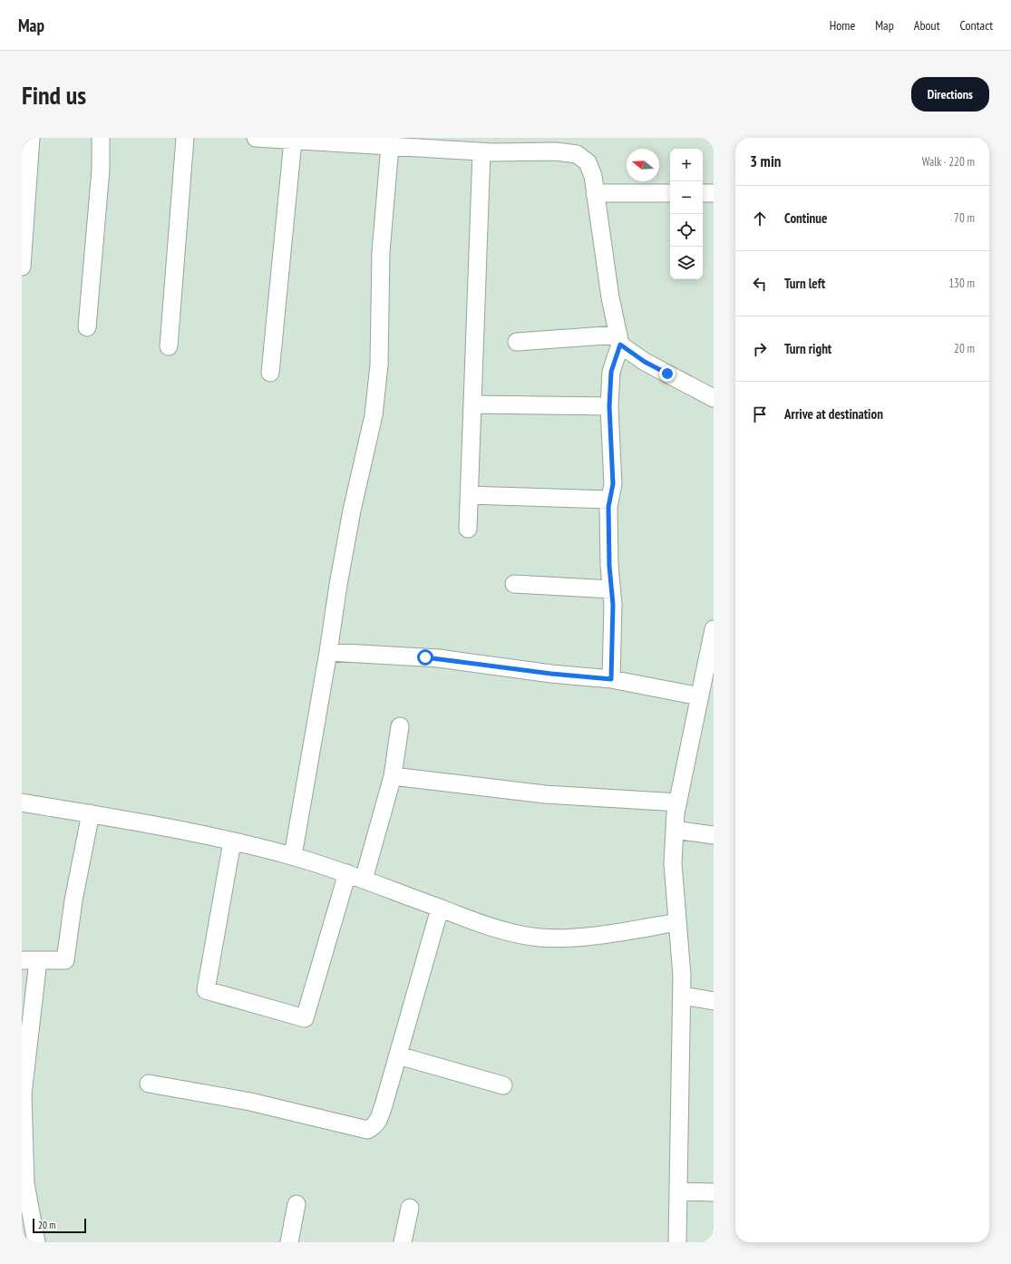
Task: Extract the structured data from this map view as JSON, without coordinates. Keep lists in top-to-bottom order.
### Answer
{
  "scale_bar": "20 m",
  "north": "left",
  "page": {
    "header": "Map",
    "nav": [
      "Home",
      "Map",
      "About",
      "Contact"
    ],
    "buttons": "Directions",
    "title": "Find us",
    "heading": ["3 min", "Walk · 220 m"],
    "map_buttons": ["+", "−"],
    "list": [
      ["Continue", "70 m"],
      ["Turn left", "130 m"],
      ["Turn right", "20 m"],
      "Arrive at destination"
    ],
    "scale": "20 m"
  }
}
